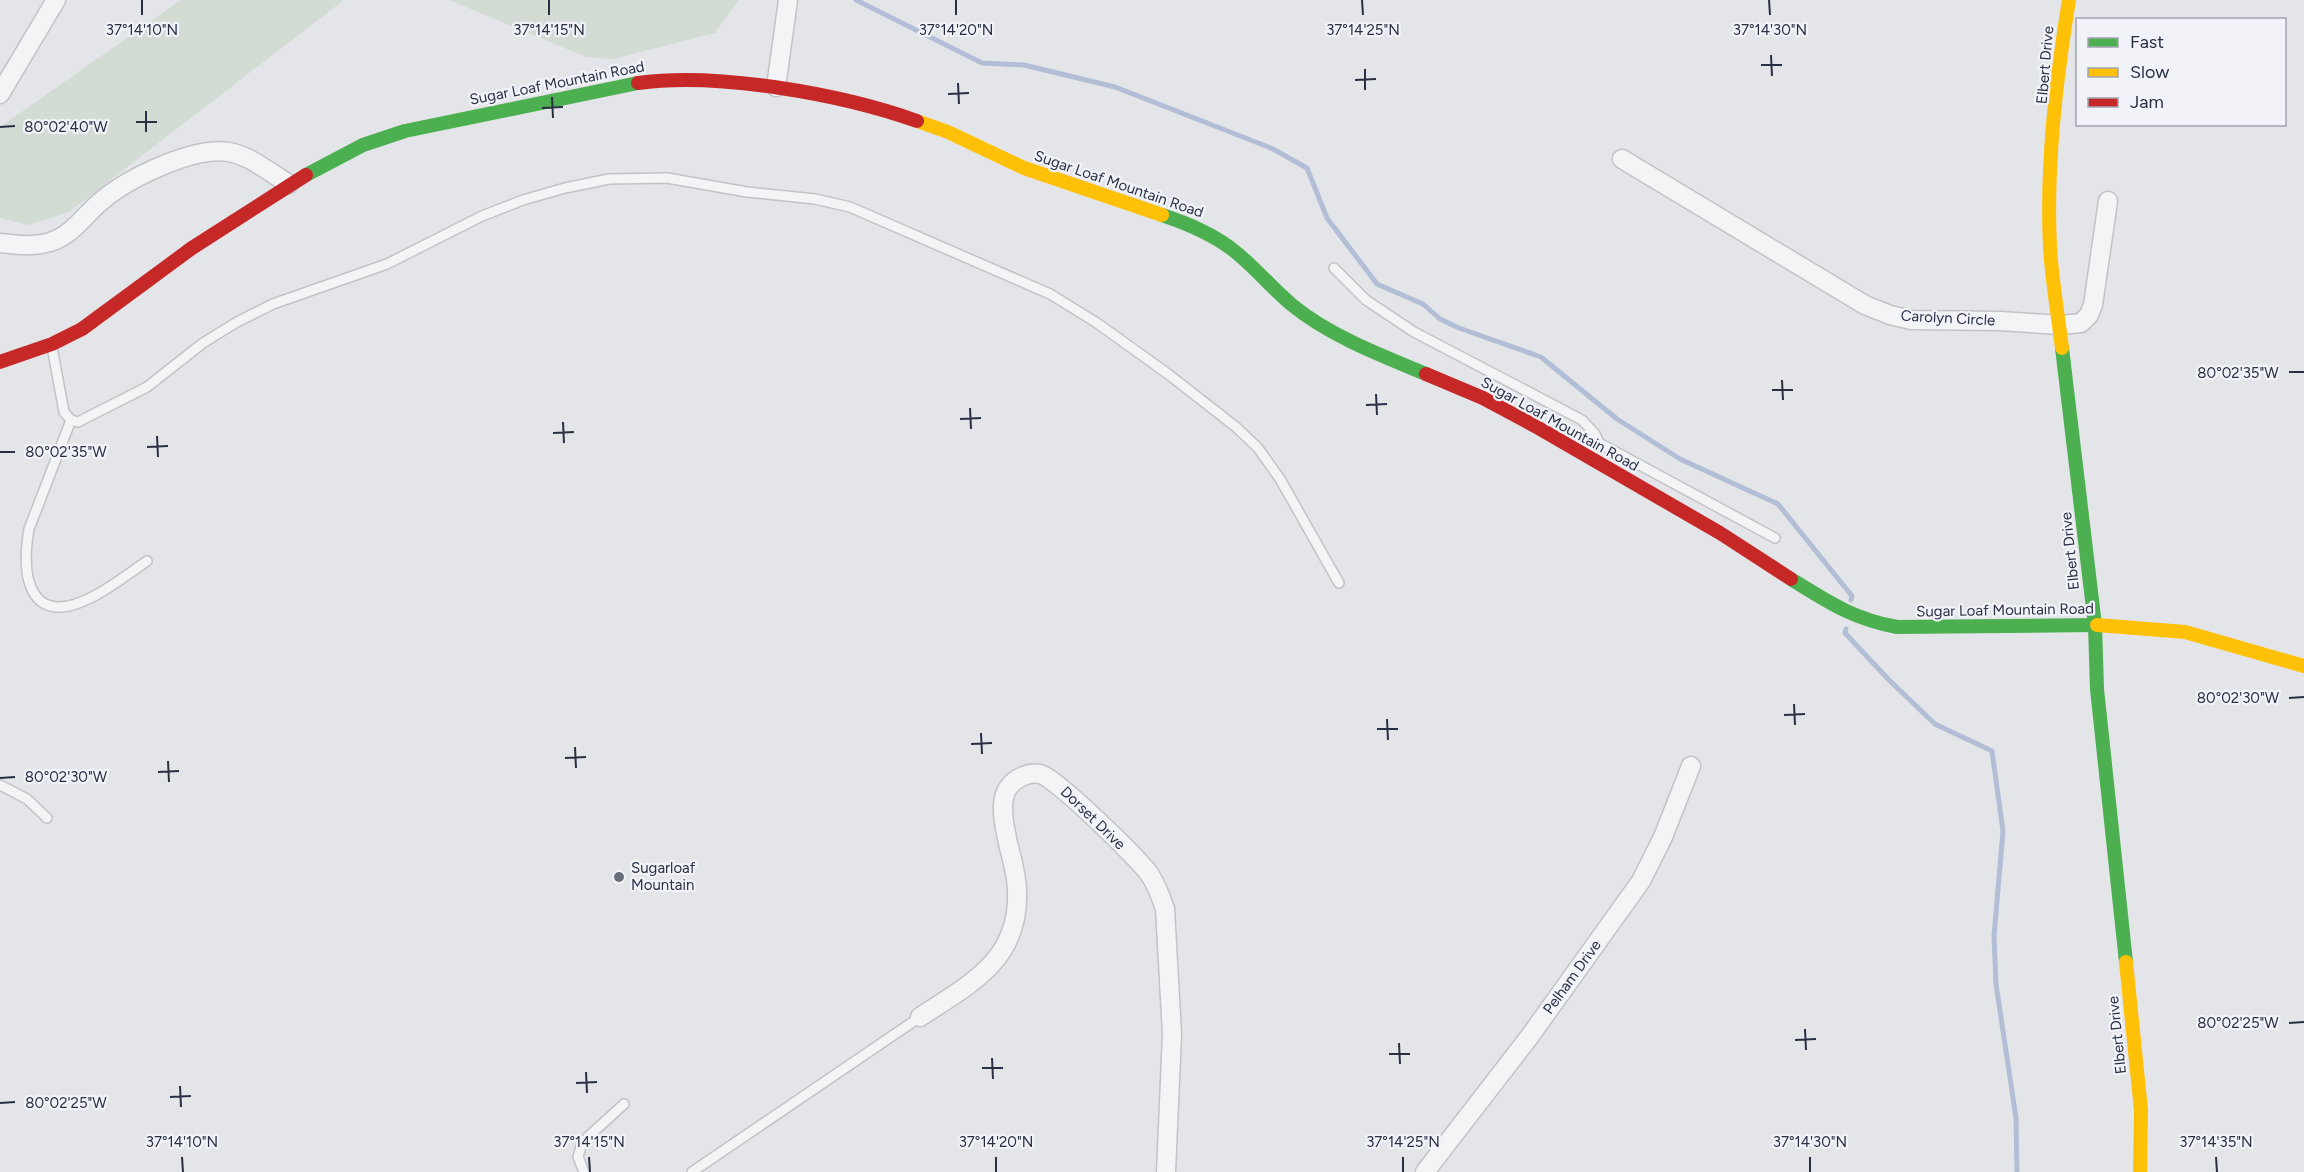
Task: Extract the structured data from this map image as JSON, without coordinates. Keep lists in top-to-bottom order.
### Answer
{
  "streets": {
    "street": [
      "Elbert Drive",
      "Sugar Loaf Mountain Road",
      "Carolyn Circle",
      "Dorset Drive",
      "Pelham Drive"
    ]
  },
  "crossings": [
    ["Elbert Drive", "Sugar Loaf Mountain Road"],
    ["Elbert Drive", "Carolyn Circle"]
  ],
  "places": ["Sugarloaf Mountain"],
  "legend": ["Fast", "Slow", "Jam"],
  "coordinates": [
    "37°14'10\"N",
    "37°14'15\"N",
    "37°14'20\"N",
    "37°14'25\"N",
    "37°14'30\"N",
    "80°02'40\"W",
    "80°02'35\"W",
    "80°02'30\"W",
    "80°02'25\"W",
    "37°14'35\"N"
  ]
}
